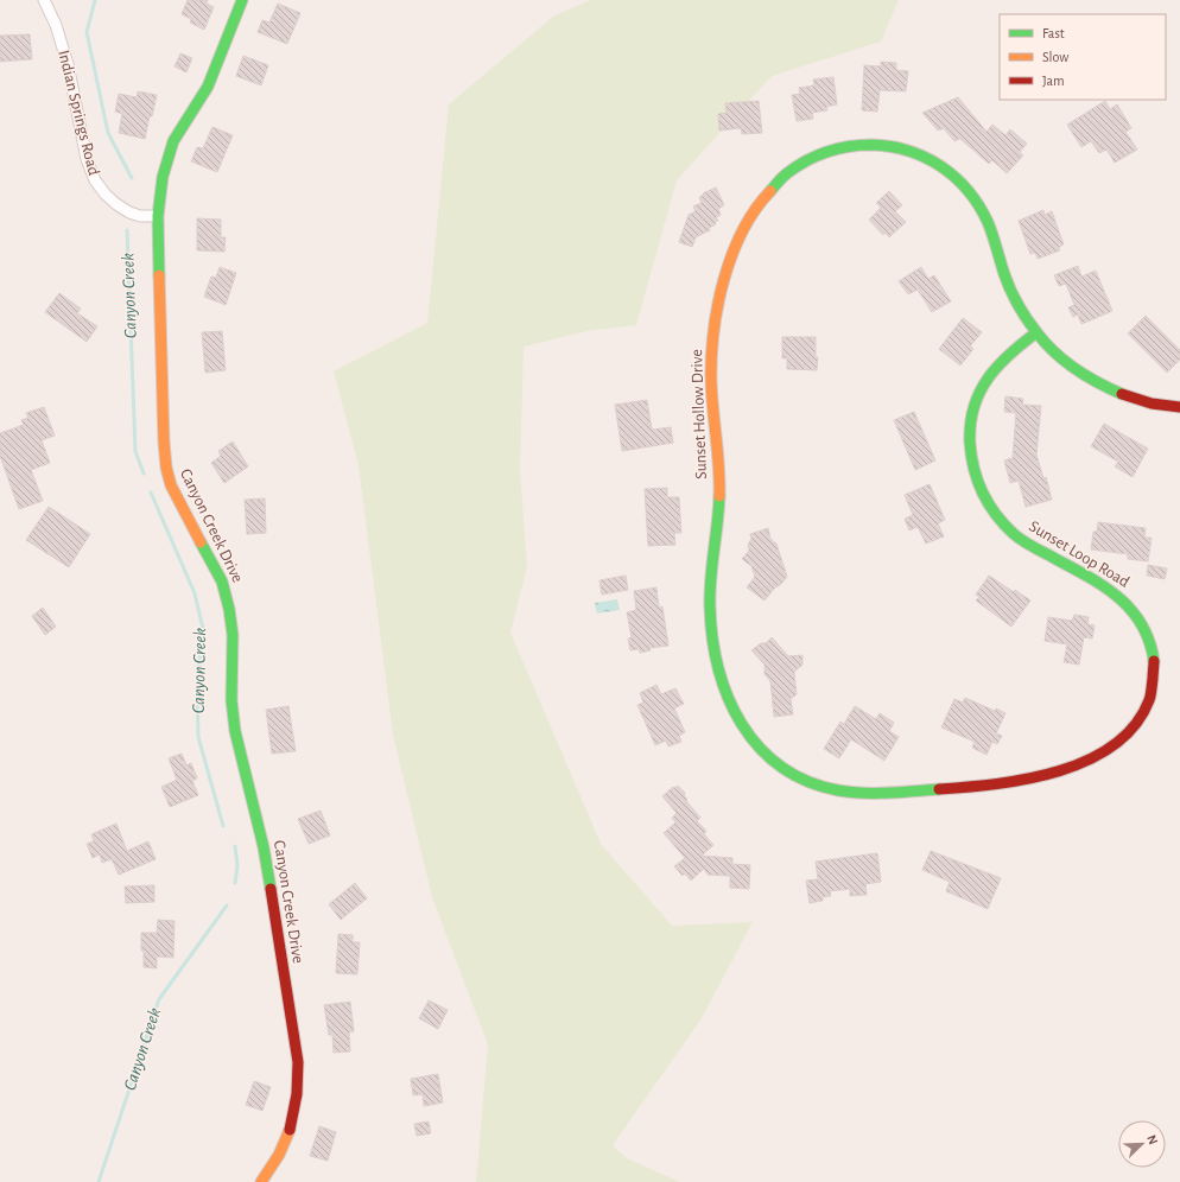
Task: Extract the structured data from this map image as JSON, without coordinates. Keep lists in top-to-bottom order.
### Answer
{
  "streets": {
    "street": [
      "Indian Springs Road",
      "Sunset Hollow Drive",
      "Canyon Creek Drive",
      "Sunset Loop Road"
    ]
  },
  "crossings": [
    ["Indian Springs Road", "Canyon Creek Drive"],
    ["Sunset Hollow Drive", "Sunset Loop Road"]
  ],
  "water": ["Canyon Creek"],
  "legend": ["Fast", "Slow", "Jam"],
  "north": "top right"
}
